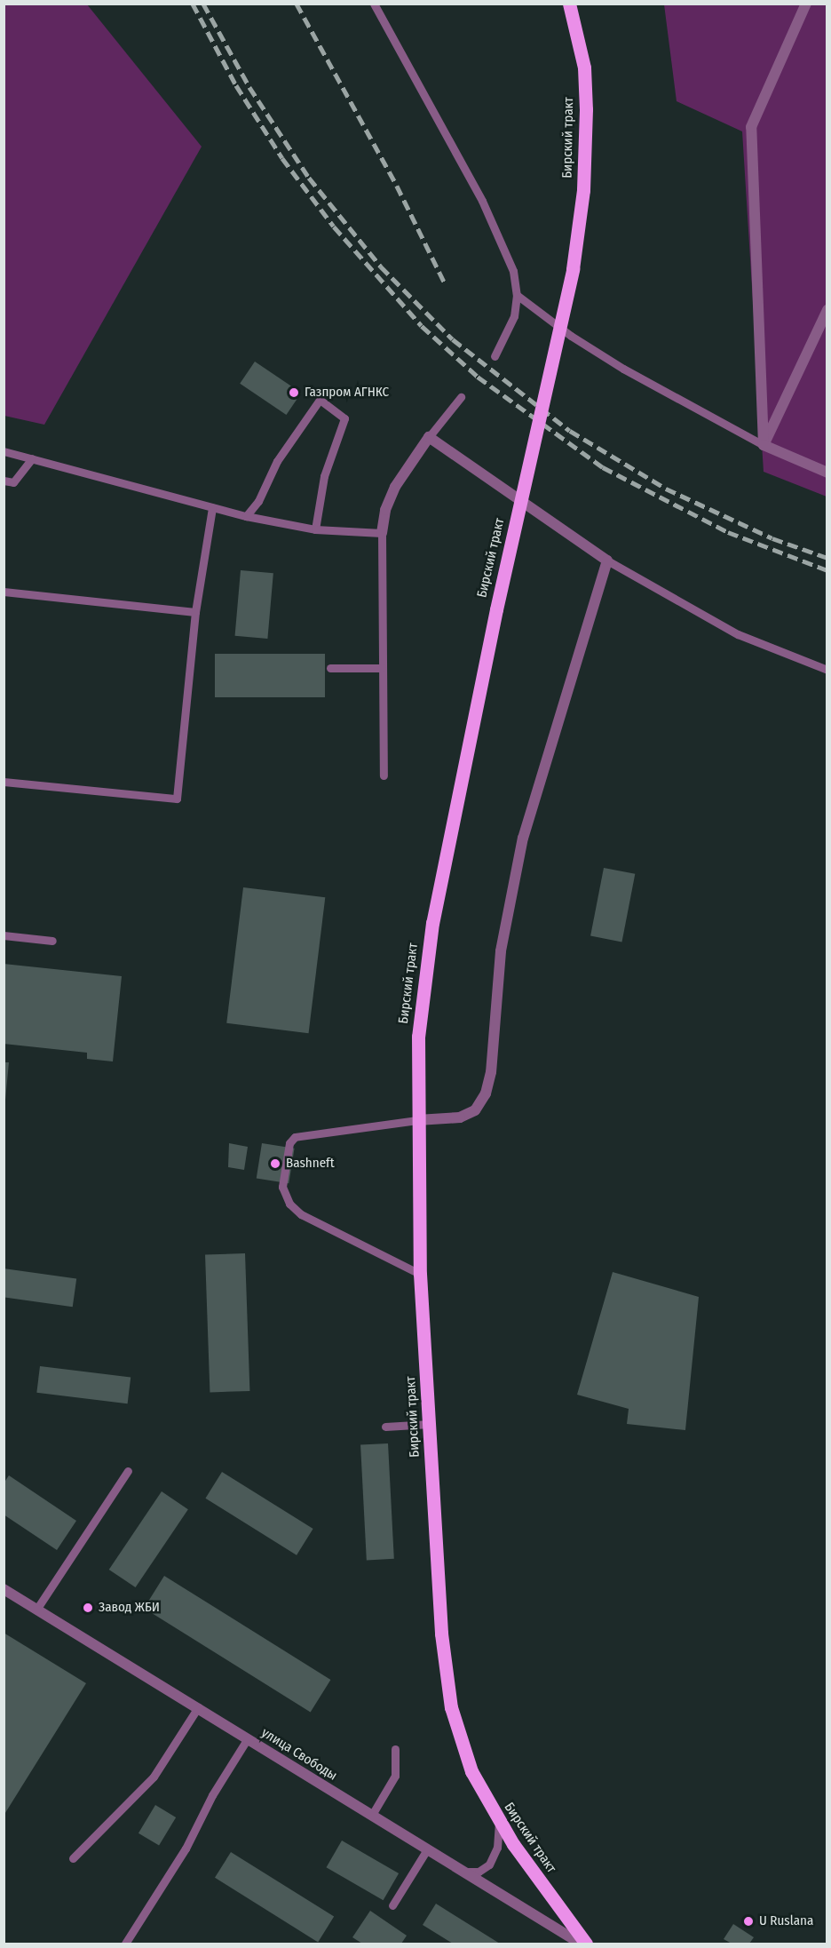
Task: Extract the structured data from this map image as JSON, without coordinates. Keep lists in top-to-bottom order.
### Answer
{
  "streets": {
    "main road": ["Бирский тракт"],
    "street": ["улица Свободы"]
  },
  "places": [
    "Газпром АГНКС",
    "Bashneft",
    "Завод ЖБИ",
    "U Ruslana"
  ]
}
